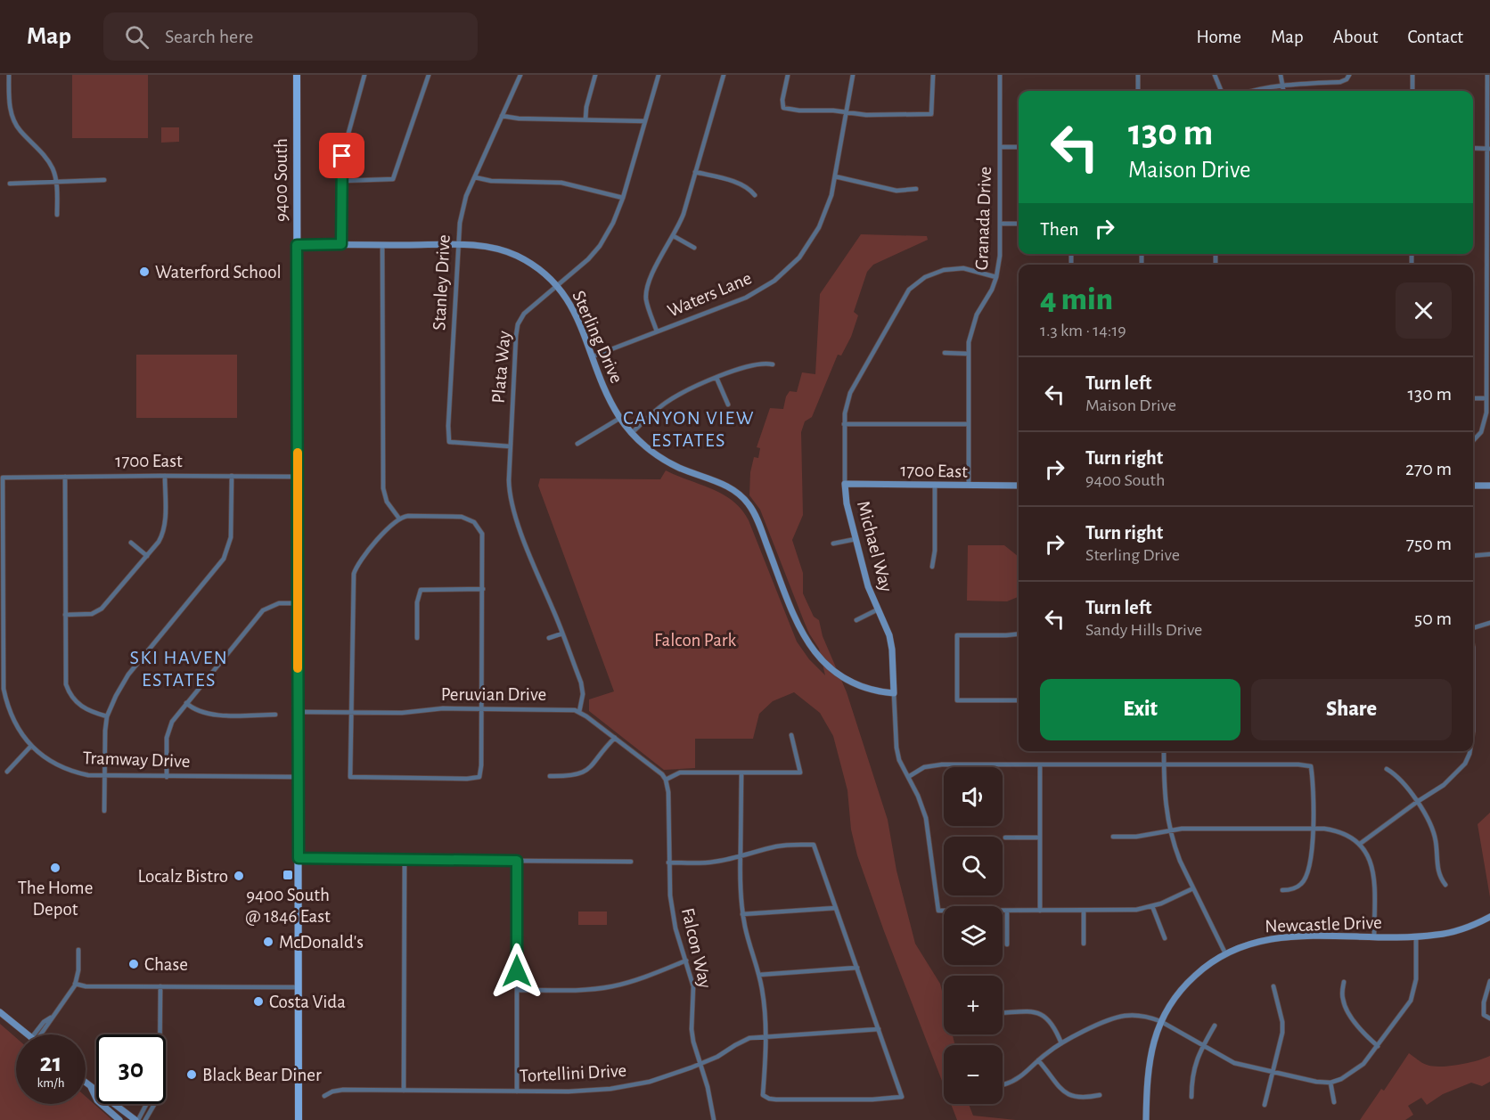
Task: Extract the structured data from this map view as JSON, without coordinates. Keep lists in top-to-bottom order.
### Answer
{
  "streets": {
    "main road": ["9400 South"],
    "street": [
      "Granada Drive",
      "Stanley Drive",
      "Waters Lane",
      "Sterling Drive",
      "Plata Way",
      "1700 East",
      "Michael Way",
      "Peruvian Drive",
      "Tramway Drive",
      "Newcastle Drive",
      "Falcon Way",
      "Tortellini Drive"
    ]
  },
  "crossings": [
    ["9400 South", "Sterling Drive"],
    ["9400 South", "1700 East"],
    ["9400 South", "Peruvian Drive"],
    ["9400 South", "Tramway Drive"],
    ["Granada Drive", "1700 East"],
    ["Granada Drive", "Michael Way"],
    ["Stanley Drive", "Sterling Drive"],
    ["Stanley Drive", "Plata Way"],
    ["Waters Lane", "Sterling Drive"],
    ["Sterling Drive", "Plata Way"],
    ["Sterling Drive", "Michael Way"],
    ["Plata Way", "Peruvian Drive"],
    ["1700 East", "Michael Way"],
    ["1700 East", "Tramway Drive"],
    ["Falcon Way", "Tortellini Drive"]
  ],
  "districts": ["CANYON VIEW ESTATES", "SKI HAVEN ESTATES"],
  "parks": ["Falcon Park"],
  "places": {
    "other": [
      "Waterford School",
      "The Home Depot",
      "Localz Bistro",
      "McDonald's",
      "Chase",
      "Costa Vida",
      "Black Bear Diner"
    ],
    "transit": ["9400 South @ 1846 East"]
  },
  "page": {
    "header": "Map",
    "search": "Search here",
    "nav": [
      "Home",
      "Map",
      "About",
      "Contact"
    ],
    "turn": ["130 m", "Maison Drive"],
    "then": "Then",
    "heading": ["4 min", "1.3 km · 14:19"],
    "list": [
      {
        "name": "Turn left",
        "note": "Maison Drive",
        "value": "130 m"
      },
      {
        "name": "Turn right",
        "note": "9400 South",
        "value": "270 m"
      },
      {
        "name": "Turn right",
        "note": "Sterling Drive",
        "value": "750 m"
      },
      {
        "name": "Turn left",
        "note": "Sandy Hills Drive",
        "value": "50 m"
      }
    ],
    "buttons": ["Exit", "Share"],
    "map_buttons": ["+", "−"],
    "speed": "21 km/h",
    "limit": "30"
  }
}
